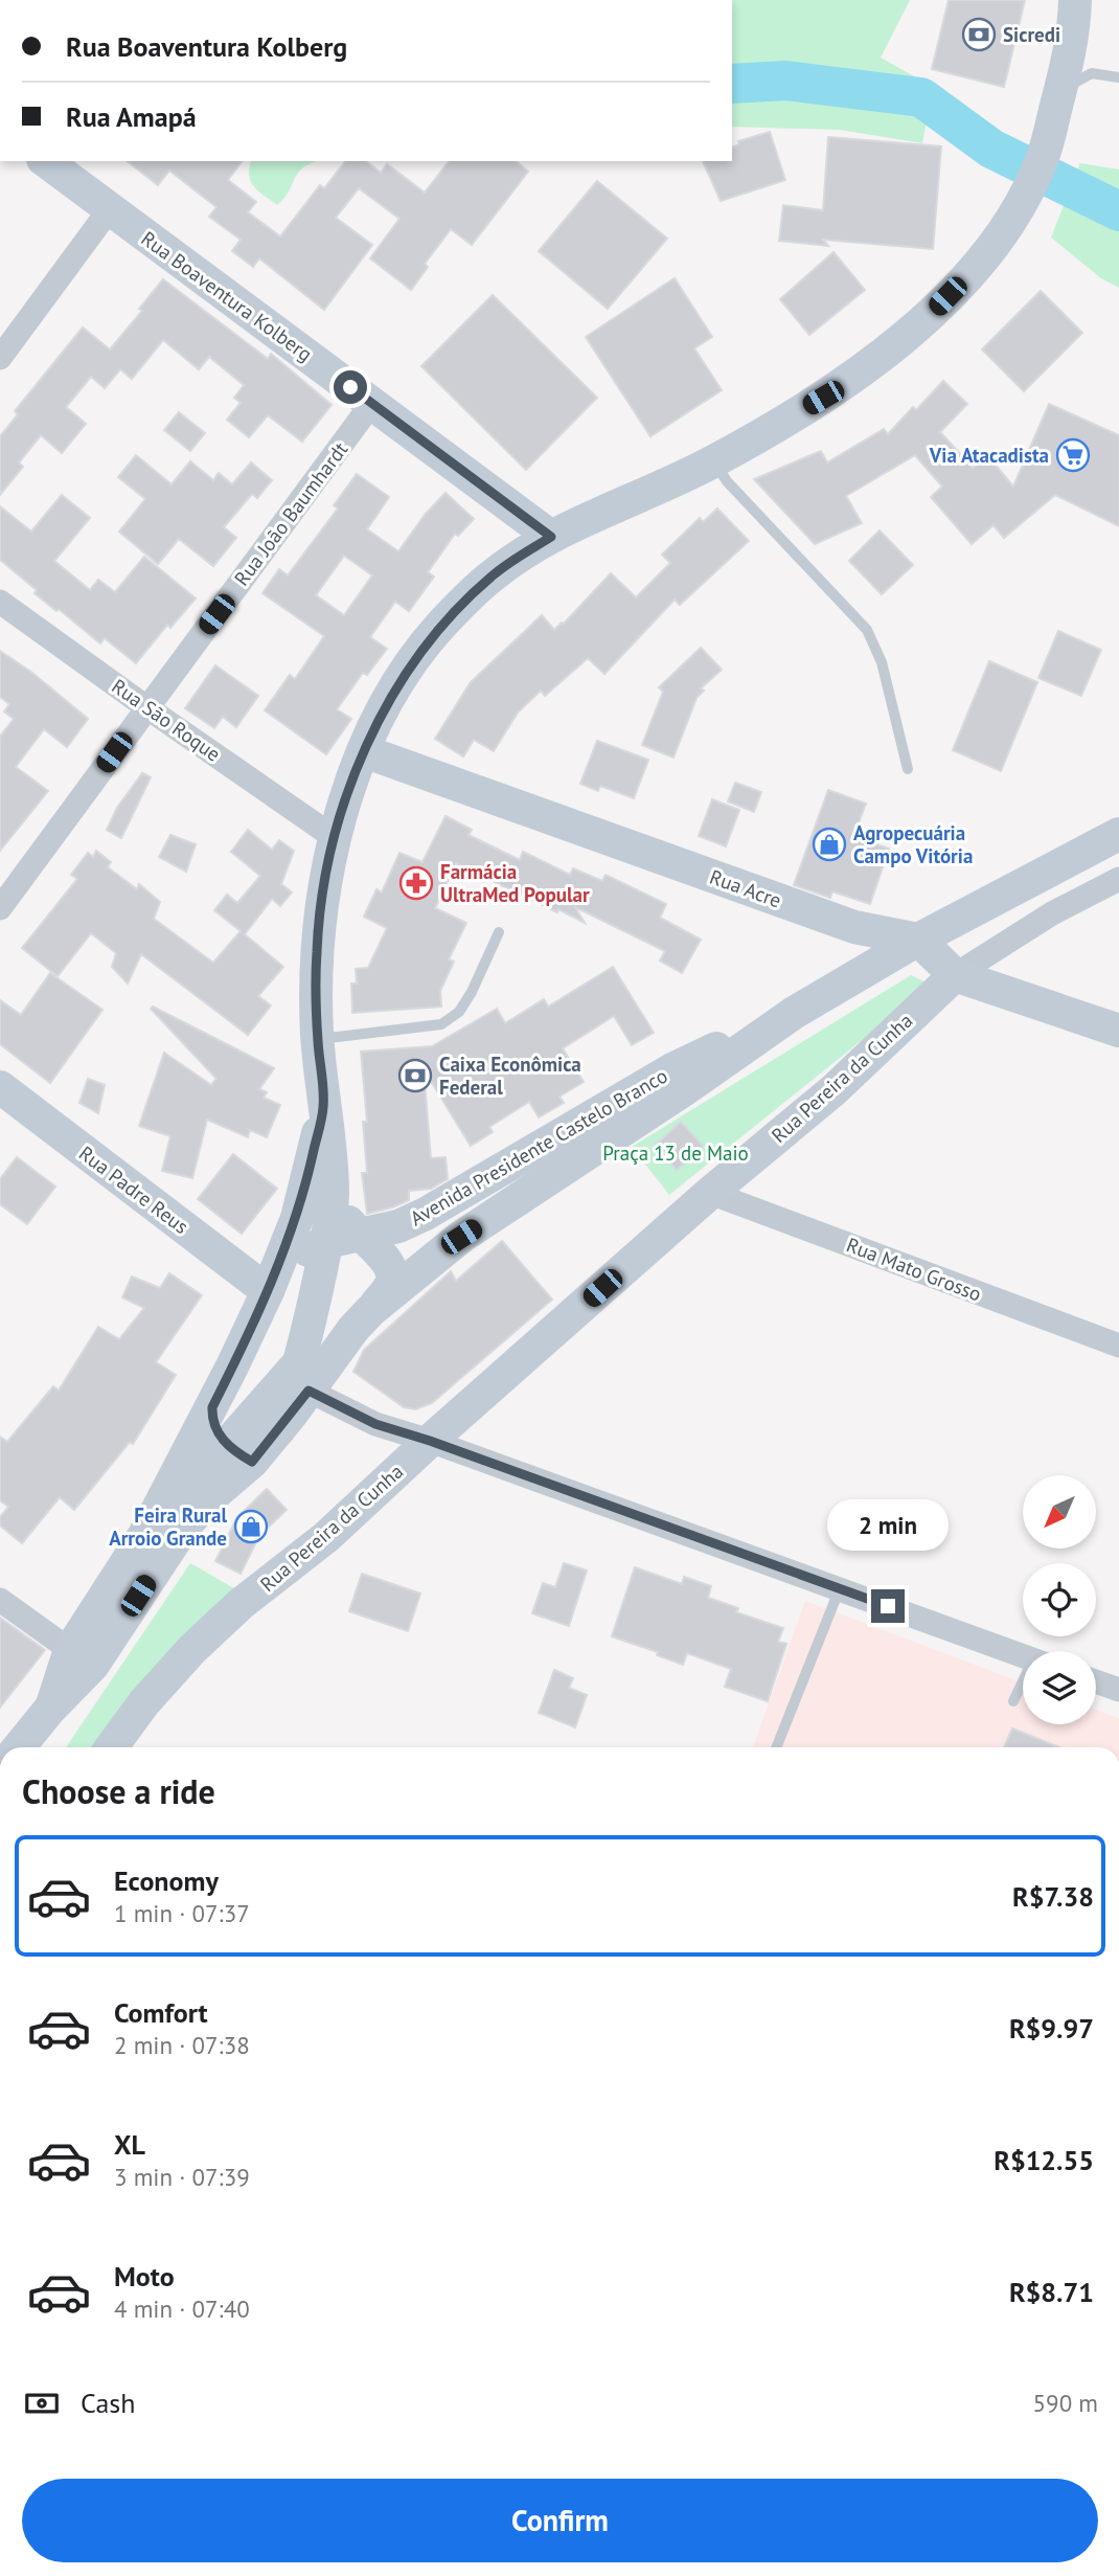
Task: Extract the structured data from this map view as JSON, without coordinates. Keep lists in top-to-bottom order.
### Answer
{
  "streets": {
    "main road": [
      "Rua Boaventura Kolberg",
      "Rua Acre",
      "Rua Pereira da Cunha",
      "Avenida Presidente Castelo Branco",
      "Rua Padre Reus"
    ],
    "street": ["Rua João Baumhardt", "Rua São Roque", "Rua Mato Grosso"]
  },
  "crossings": [
    ["Rua Boaventura Kolberg", "Rua João Baumhardt"],
    ["Rua João Baumhardt", "Rua São Roque"],
    ["Rua Acre", "Avenida Presidente Castelo Branco"],
    ["Rua Pereira da Cunha", "Rua Mato Grosso"],
    ["Avenida Presidente Castelo Branco", "Rua Padre Reus"]
  ],
  "parks": ["Praça 13 de Maio"],
  "places": {
    "bank": ["Sicredi", "Caixa Econômica Federal"],
    "supermarket": ["Via Atacadista"],
    "shop": ["Agropecuária Campo Vitória", "Feira Rural Arroio Grande"],
    "pharmacy": ["Farmácia UltraMed Popular"]
  },
  "north": "bottom left",
  "page": {
    "banner": ["Rua Boaventura Kolberg", "Rua Amapá"],
    "bubble": "2 min",
    "heading": "Choose a ride",
    "list": [
      {
        "name": "Economy",
        "note": "1 min · 07:37",
        "value": "R$7.38"
      },
      {
        "name": "Comfort",
        "note": "2 min · 07:38",
        "value": "R$9.97"
      },
      {
        "name": "XL",
        "note": "3 min · 07:39",
        "value": "R$12.55"
      },
      {
        "name": "Moto",
        "note": "4 min · 07:40",
        "value": "R$8.71"
      }
    ],
    "pay": ["Cash", "590 m"],
    "buttons": "Confirm"
  }
}
